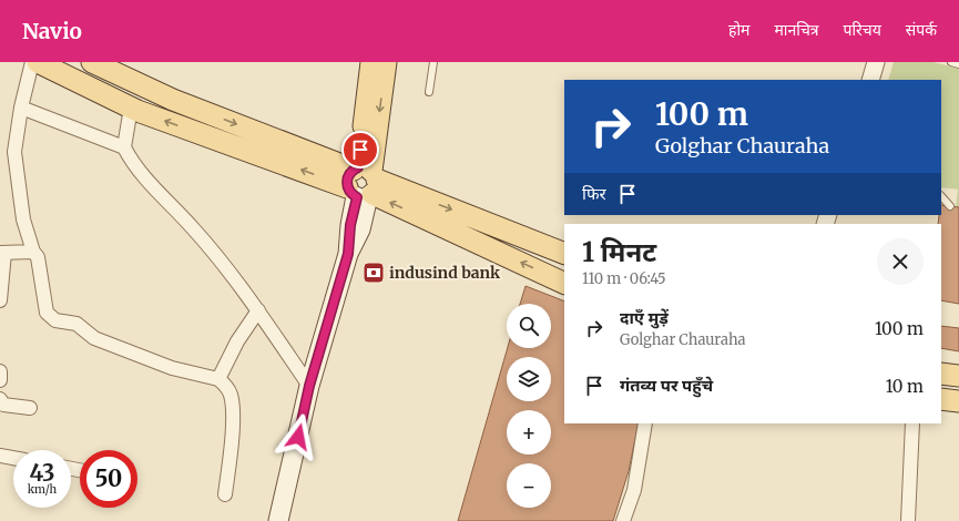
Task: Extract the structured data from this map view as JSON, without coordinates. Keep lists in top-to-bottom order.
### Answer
{
  "places": {
    "bank": ["indusind bank"]
  },
  "page": {
    "header": "Navio",
    "nav": [
      "होम",
      "मानचित्र",
      "परिचय",
      "संपर्क"
    ],
    "turn": ["100 m", "Golghar Chauraha"],
    "then": "फिर",
    "heading": ["1 मिनट", "110 m · 06:45"],
    "list": [
      {
        "name": "दाएँ मुड़ें",
        "note": "Golghar Chauraha",
        "value": "100 m"
      },
      {
        "name": "गंतव्य पर पहुँचे",
        "value": "10 m"
      }
    ],
    "map_buttons": ["+", "−"],
    "speed": "43 km/h",
    "limit": "50"
  }
}
